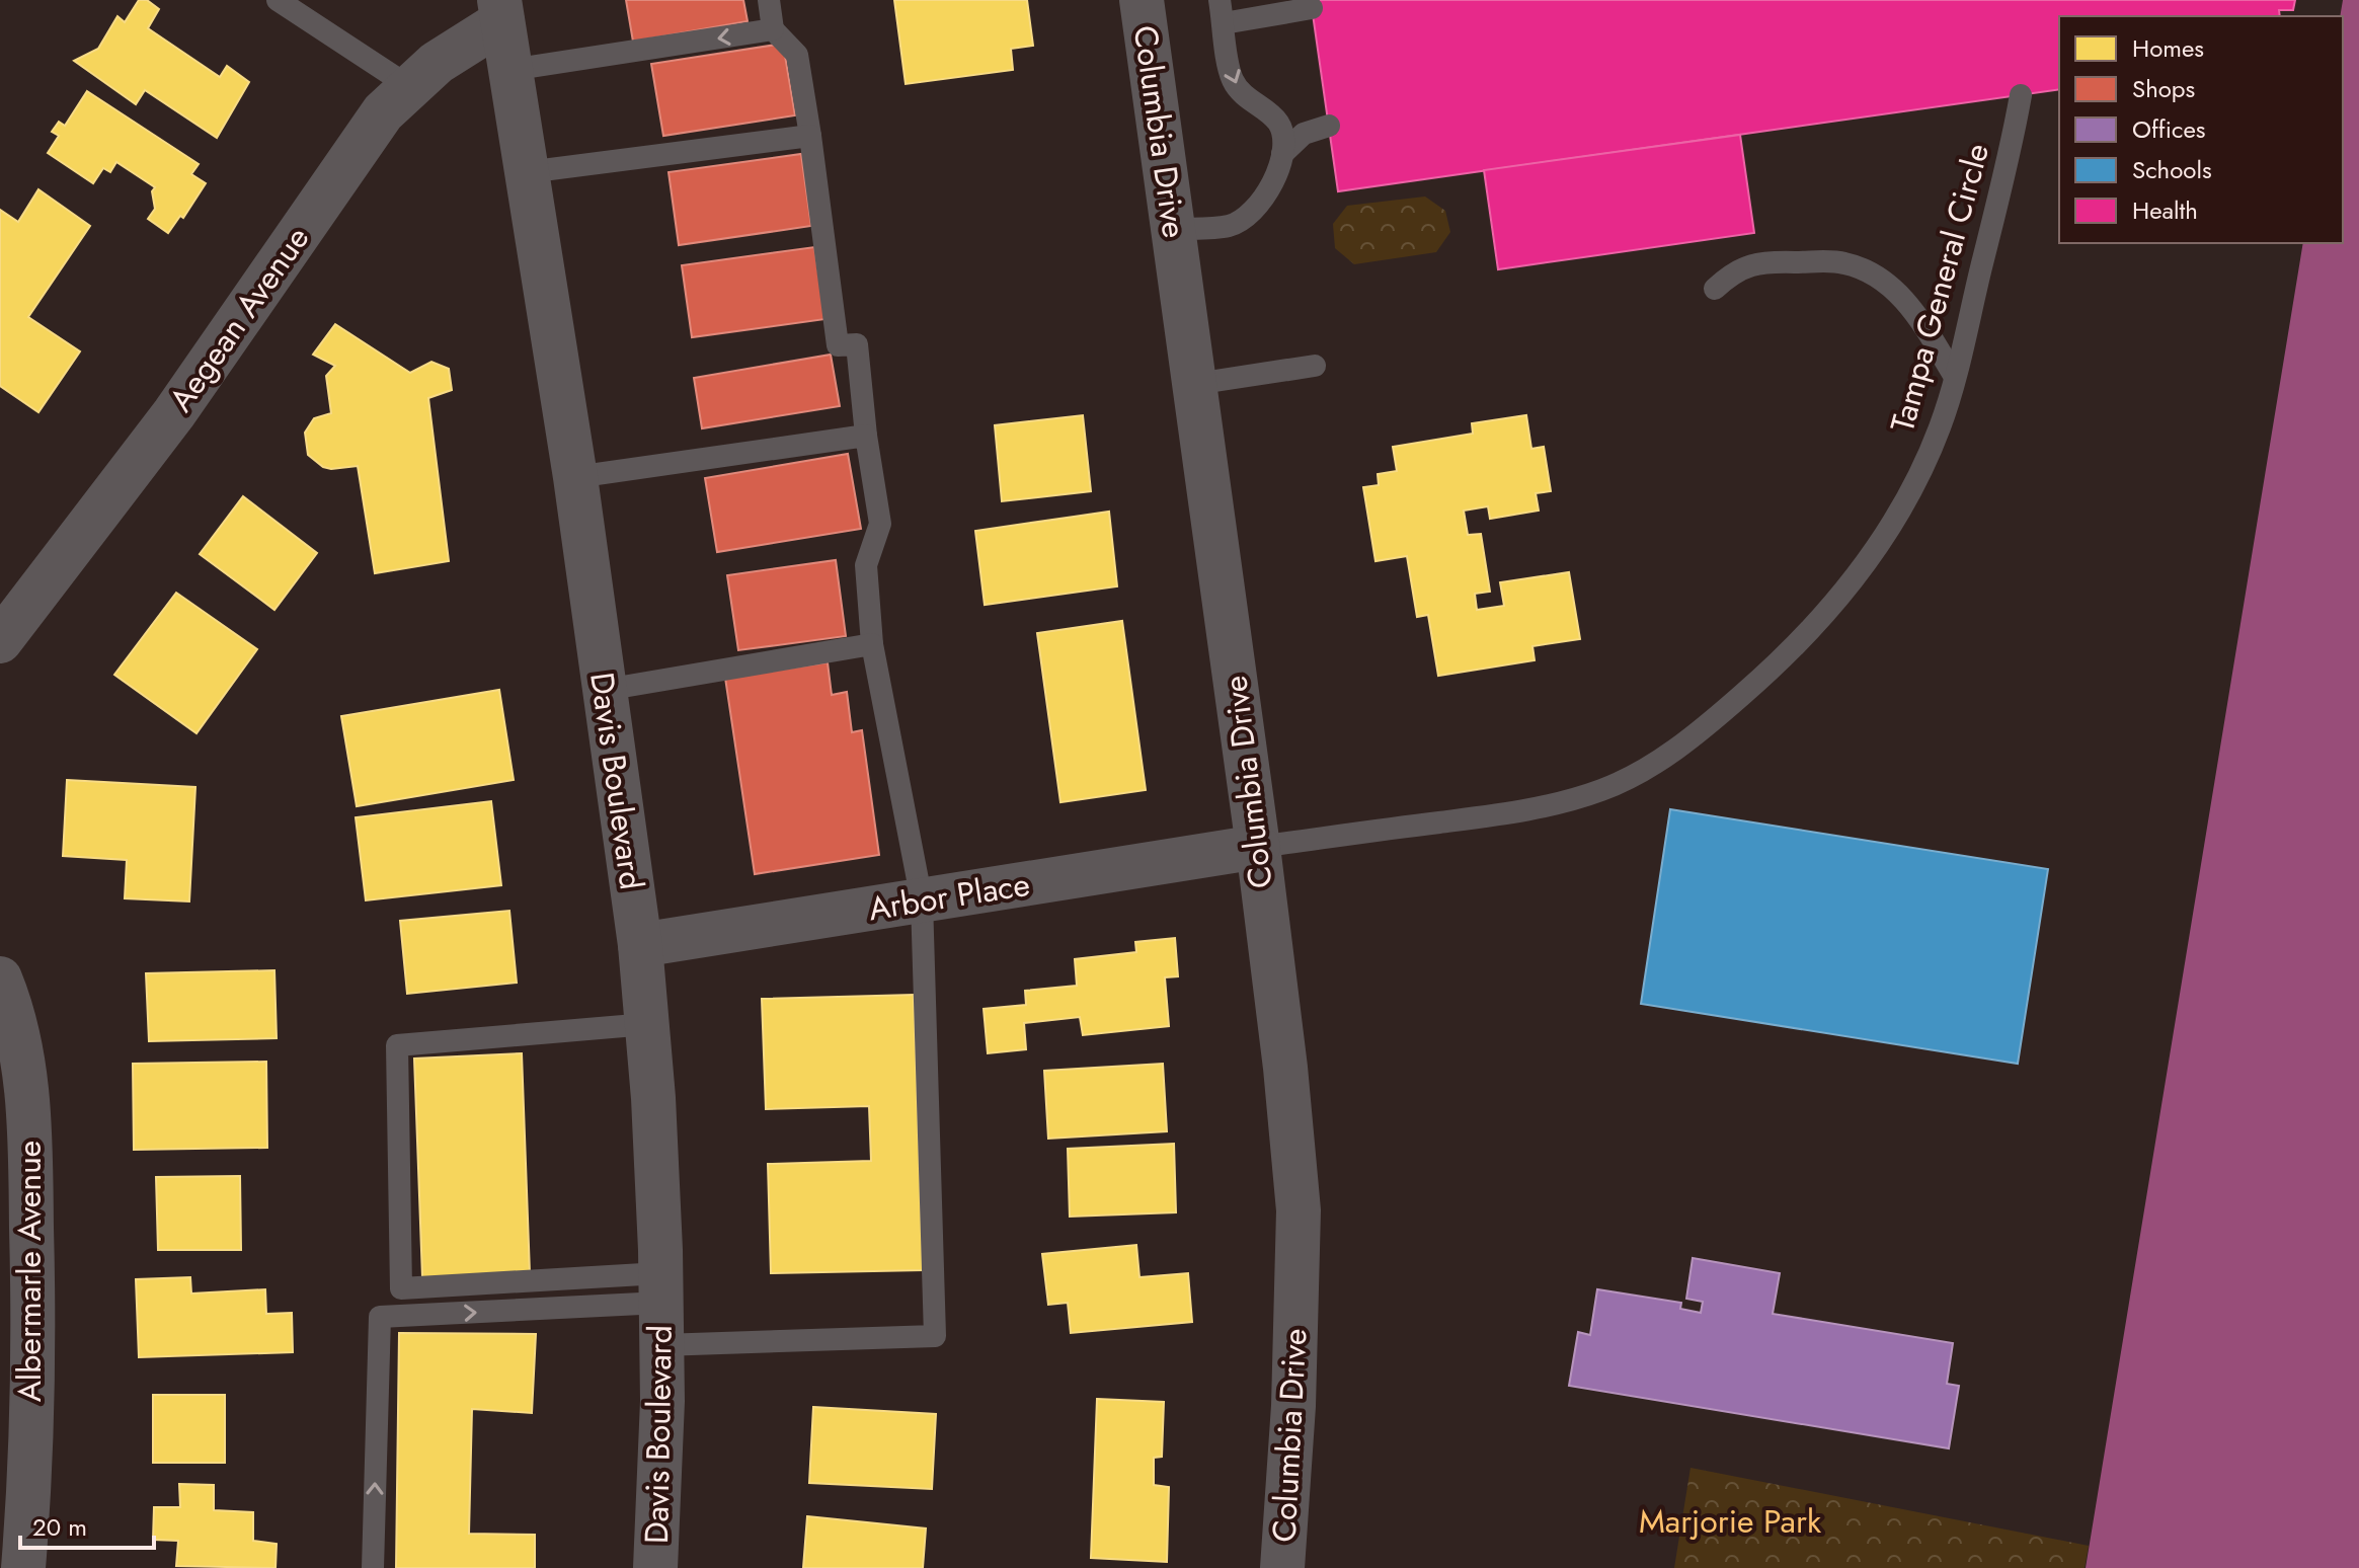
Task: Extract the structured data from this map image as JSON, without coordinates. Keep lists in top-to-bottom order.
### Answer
{
  "streets": {
    "street": [
      "Columbia Drive",
      "Aegean Avenue",
      "Davis Boulevard",
      "Arbor Place",
      "Albermarle Avenue"
    ],
    "lane": ["Tampa General Circle"]
  },
  "crossings": [
    ["Columbia Drive", "Tampa General Circle"],
    ["Columbia Drive", "Arbor Place"],
    ["Tampa General Circle", "Arbor Place"],
    ["Aegean Avenue", "Davis Boulevard"],
    ["Davis Boulevard", "Arbor Place"]
  ],
  "parks": ["Marjorie Park"],
  "legend": [
    "Homes",
    "Shops",
    "Offices",
    "Schools",
    "Health"
  ],
  "scale_bar": "20 m"
}
